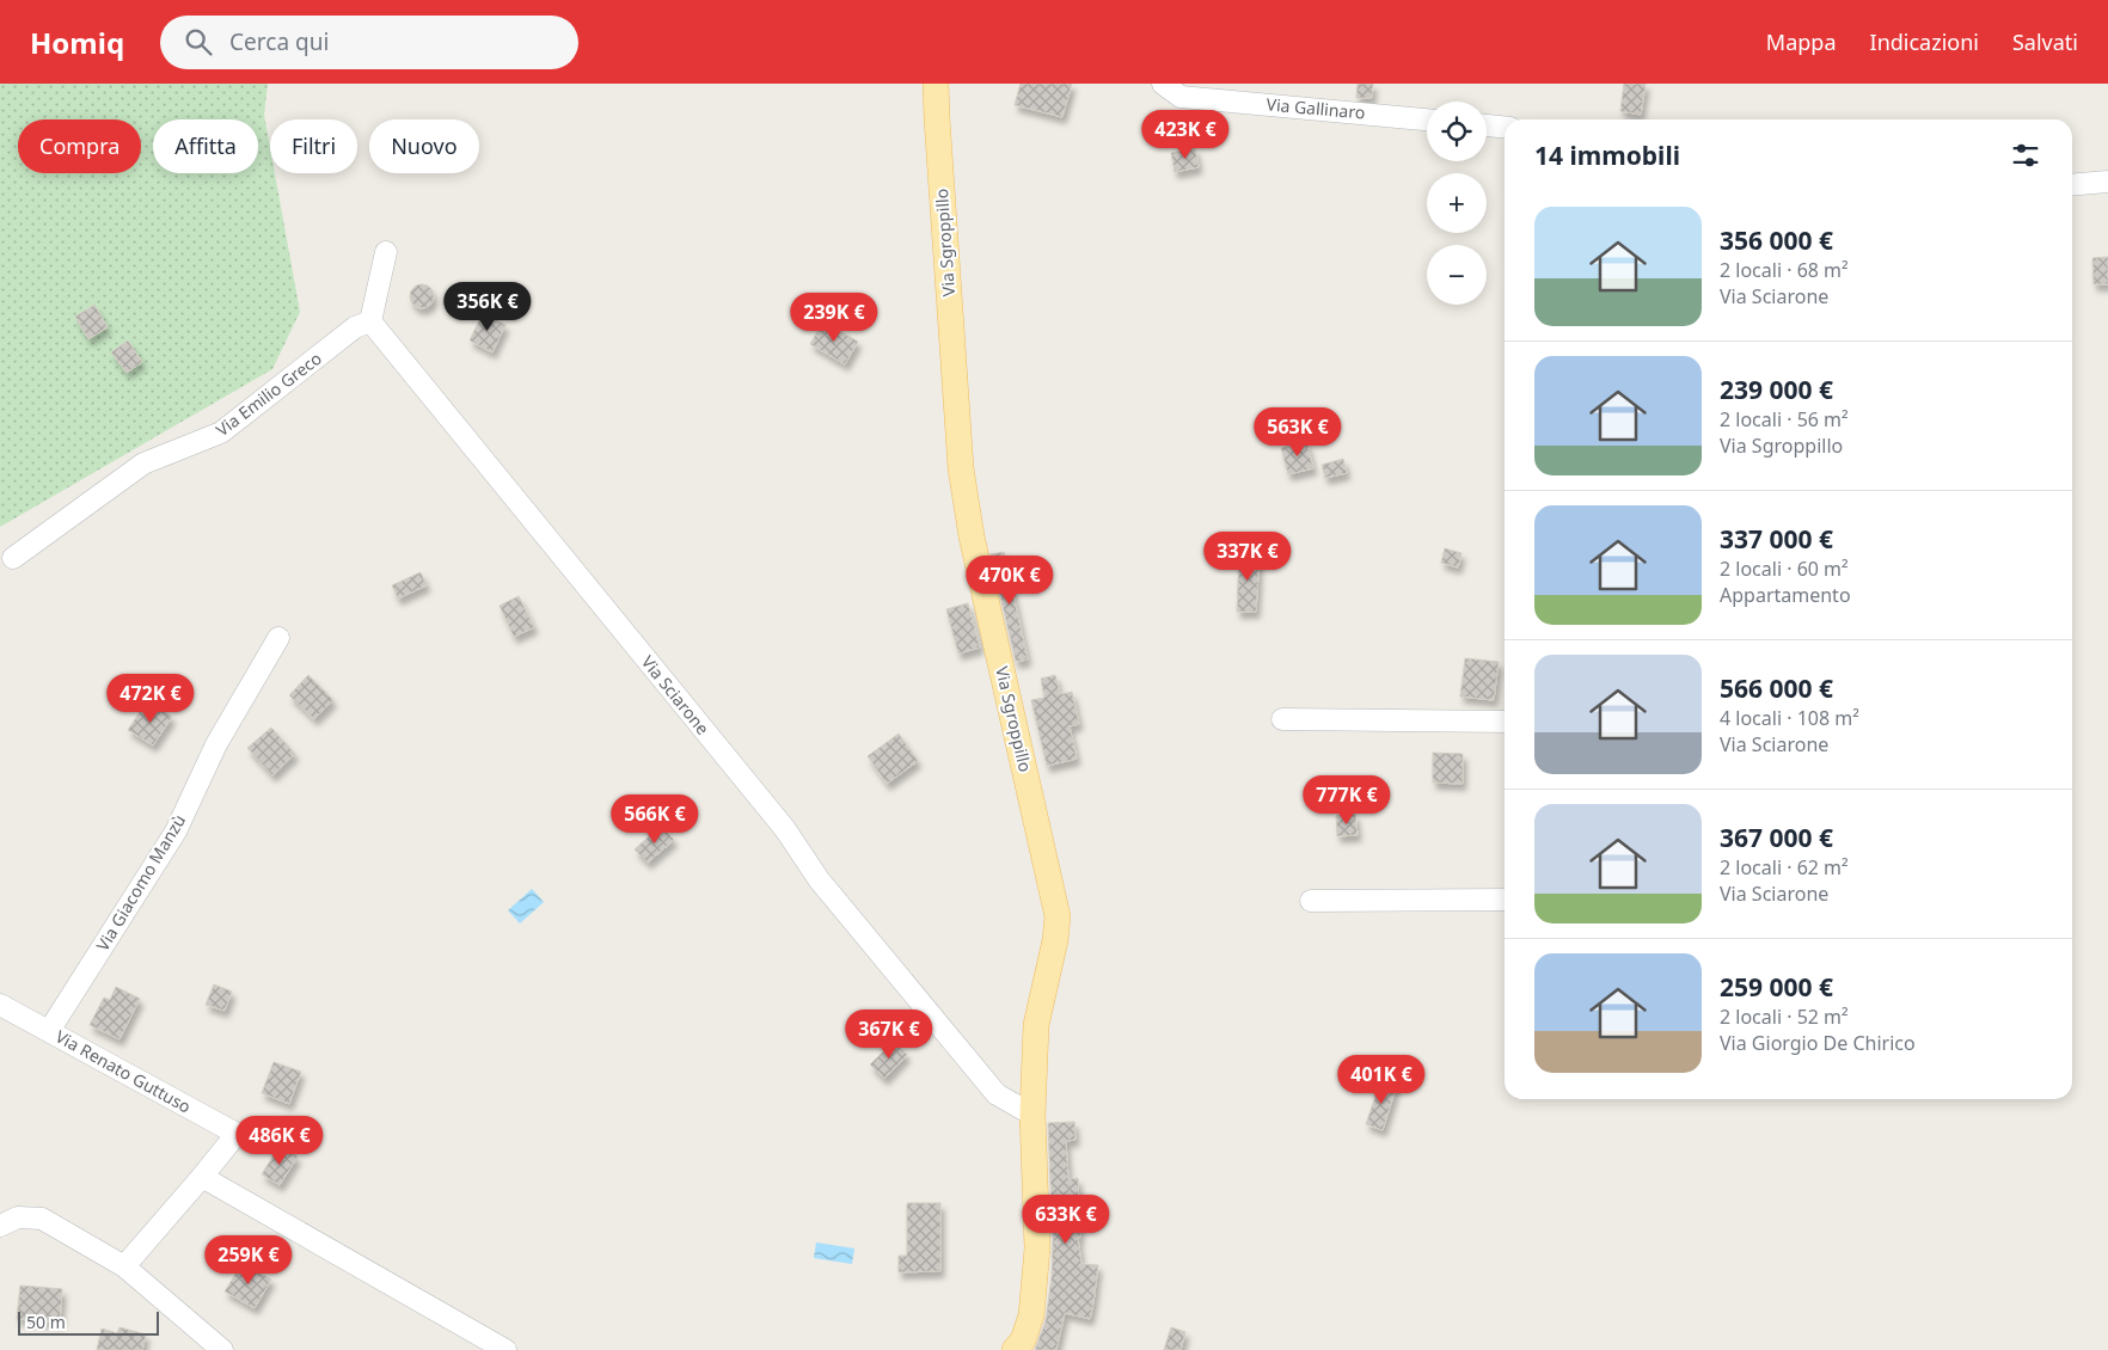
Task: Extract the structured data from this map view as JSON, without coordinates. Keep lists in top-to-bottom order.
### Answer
{
  "streets": {
    "main road": ["Via Sgroppillo"],
    "street": [
      "Via Gallinaro",
      "Via Emilio Greco",
      "Via Sciarone",
      "Via Giacomo Manzù",
      "Via Renato Guttuso"
    ]
  },
  "crossings": [
    ["Via Sgroppillo", "Via Sciarone"],
    ["Via Emilio Greco", "Via Sciarone"],
    ["Via Giacomo Manzù", "Via Renato Guttuso"]
  ],
  "scale_bar": "50 m",
  "page": {
    "header": "Homiq",
    "search": "Cerca qui",
    "nav": ["Mappa", "Indicazioni", "Salvati"],
    "map_buttons": ["+", "−"],
    "price": [
      "423K €",
      "356K €",
      "239K €",
      "563K €",
      "337K €",
      "470K €",
      "472K €",
      "777K €",
      "566K €",
      "367K €",
      "401K €",
      "486K €",
      "633K €",
      "259K €"
    ],
    "chip": [
      "Compra",
      "Affitta",
      "Filtri",
      "Nuovo"
    ],
    "heading": "14 immobili",
    "list": [
      {
        "name": "356 000 €",
        "note": "2 locali · 68 m² · Via Sciarone"
      },
      {
        "name": "239 000 €",
        "note": "2 locali · 56 m² · Via Sgroppillo"
      },
      {
        "name": "337 000 €",
        "note": "2 locali · 60 m² · Appartamento"
      },
      {
        "name": "566 000 €",
        "note": "4 locali · 108 m² · Via Sciarone"
      },
      {
        "name": "367 000 €",
        "note": "2 locali · 62 m² · Via Sciarone"
      },
      {
        "name": "259 000 €",
        "note": "2 locali · 52 m² · Via Giorgio De Chirico"
      }
    ],
    "scale": "50 m"
  }
}
